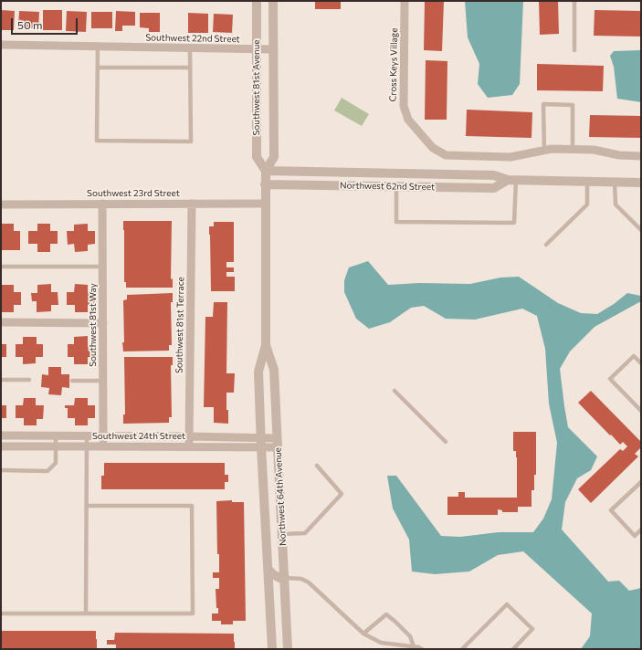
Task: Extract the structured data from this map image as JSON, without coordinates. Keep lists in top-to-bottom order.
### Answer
{
  "streets": {
    "street": [
      "Southwest 22nd Street",
      "Cross Keys Village",
      "Southwest 81st Avenue",
      "Northwest 62nd Street",
      "Southwest 23rd Street",
      "Southwest 81st Way",
      "Southwest 81st Terrace",
      "Southwest 24th Street",
      "Northwest 64th Avenue"
    ]
  },
  "crossings": [
    ["Southwest 22nd Street", "Southwest 81st Avenue"],
    ["Southwest 81st Avenue", "Northwest 62nd Street"],
    ["Southwest 81st Avenue", "Southwest 23rd Street"],
    ["Southwest 81st Avenue", "Northwest 64th Avenue"],
    ["Southwest 23rd Street", "Southwest 81st Way"],
    ["Southwest 23rd Street", "Southwest 81st Terrace"],
    ["Southwest 23rd Street", "Northwest 64th Avenue"],
    ["Southwest 81st Way", "Southwest 24th Street"],
    ["Southwest 81st Terrace", "Southwest 24th Street"],
    ["Southwest 24th Street", "Northwest 64th Avenue"]
  ],
  "scale_bar": "50 m"
}
